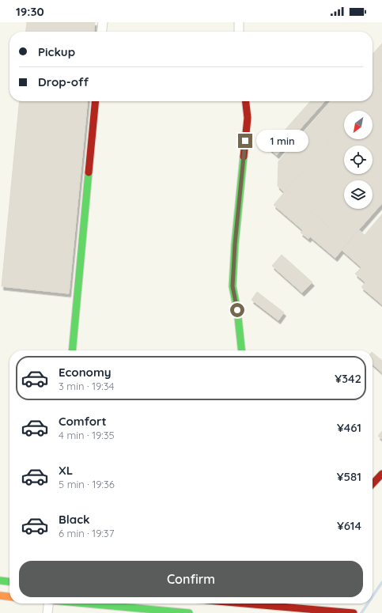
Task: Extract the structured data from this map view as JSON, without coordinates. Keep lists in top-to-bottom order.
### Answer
{
  "north": "bottom left",
  "page": {
    "status": "19:30",
    "banner": ["Pickup", "Drop-off"],
    "bubble": "1 min",
    "list": [
      {
        "name": "Economy",
        "note": "3 min · 19:34",
        "value": "¥342"
      },
      {
        "name": "Comfort",
        "note": "4 min · 19:35",
        "value": "¥461"
      },
      {
        "name": "XL",
        "note": "5 min · 19:36",
        "value": "¥581"
      },
      {
        "name": "Black",
        "note": "6 min · 19:37",
        "value": "¥614"
      }
    ],
    "buttons": "Confirm"
  }
}
